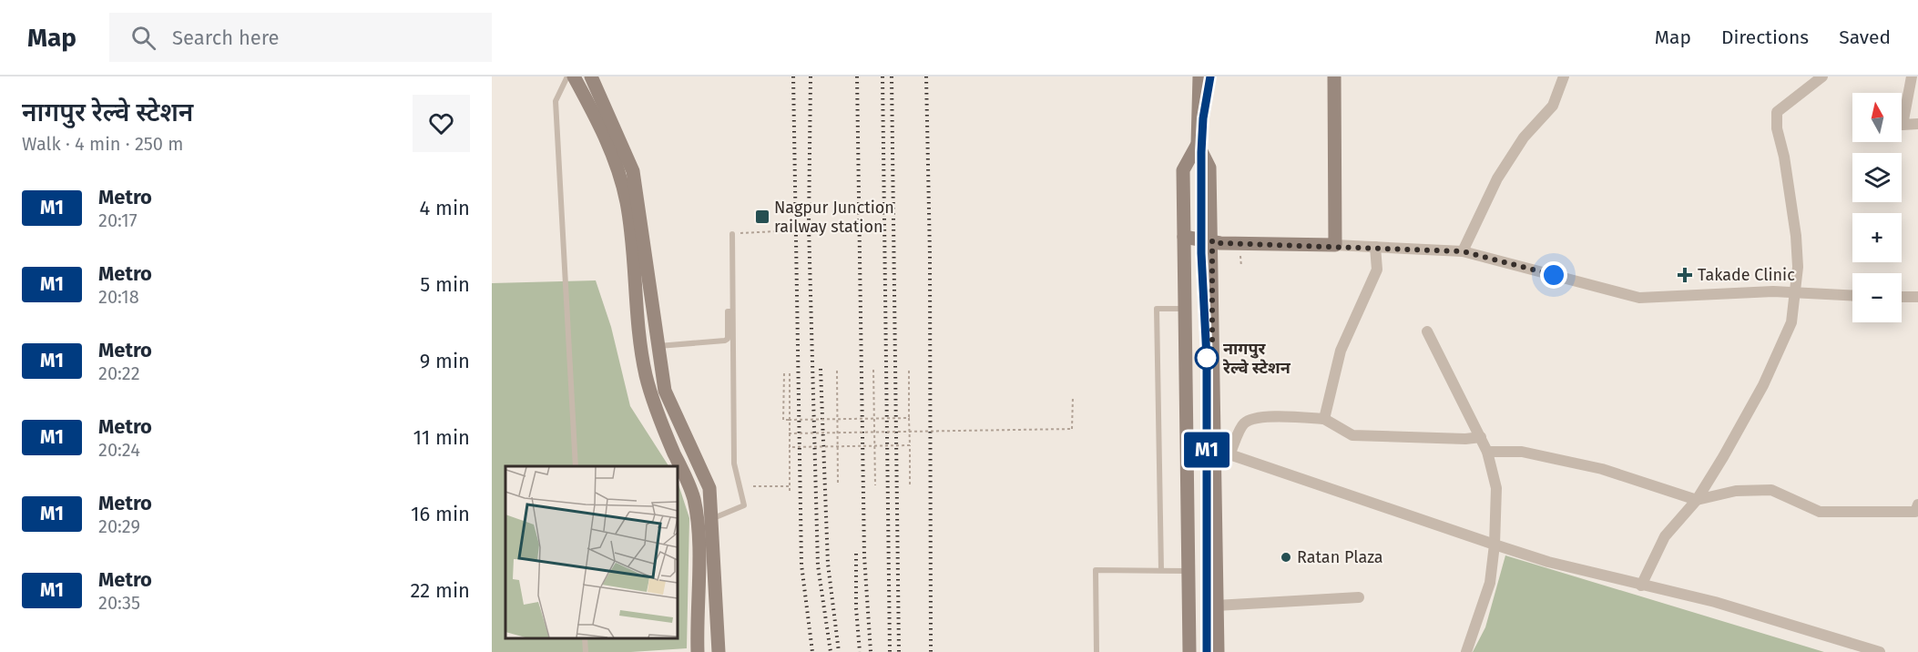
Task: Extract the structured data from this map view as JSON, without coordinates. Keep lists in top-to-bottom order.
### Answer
{
  "places": {
    "transit": ["Nagpur Junction railway station"],
    "health": ["Takade Clinic"],
    "other": ["नागपुर रेल्वे स्टेशन", "Ratan Plaza"]
  },
  "lines": ["metro line M1"],
  "north": "top",
  "page": {
    "header": "Map",
    "search": "Search here",
    "nav": ["Map", "Directions", "Saved"],
    "heading": ["नागपुर रेल्वे स्टेशन", "Walk · 4 min · 250 m"],
    "on_map": "M1",
    "map_buttons": ["+", "−"],
    "list": [
      {
        "mark": "M1",
        "name": "Metro",
        "note": "20:17",
        "value": "4 min"
      },
      {
        "mark": "M1",
        "name": "Metro",
        "note": "20:18",
        "value": "5 min"
      },
      {
        "mark": "M1",
        "name": "Metro",
        "note": "20:22",
        "value": "9 min"
      },
      {
        "mark": "M1",
        "name": "Metro",
        "note": "20:24",
        "value": "11 min"
      },
      {
        "mark": "M1",
        "name": "Metro",
        "note": "20:29",
        "value": "16 min"
      },
      {
        "mark": "M1",
        "name": "Metro",
        "note": "20:35",
        "value": "22 min"
      }
    ]
  }
}
